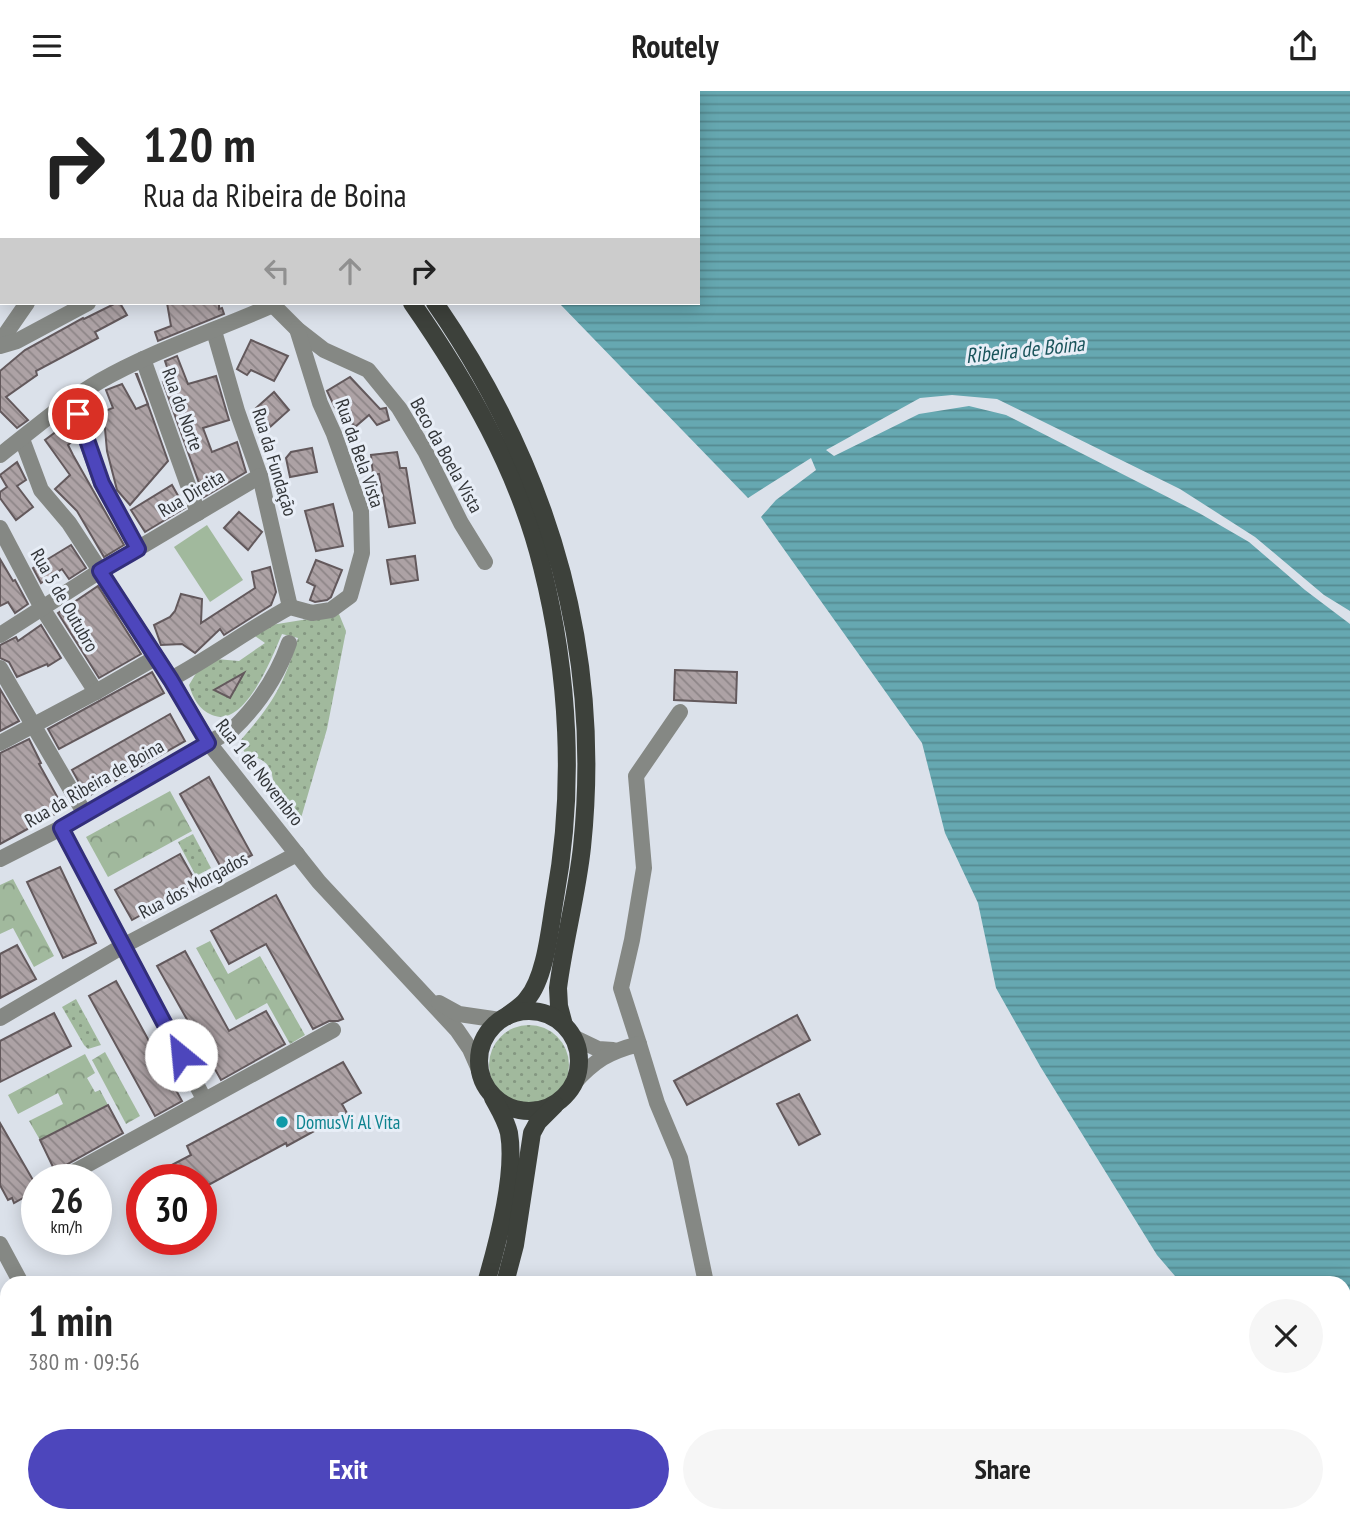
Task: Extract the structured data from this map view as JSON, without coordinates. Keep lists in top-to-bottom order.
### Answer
{
  "streets": {
    "street": [
      "Rua do Norte",
      "Rua da Bela Vista",
      "Beco da Boela Vista",
      "Rua da Fundação",
      "Rua Direita",
      "Rua 5 de Outubro",
      "Rua 1 de Novembro",
      "Rua da Ribeira de Boina",
      "Rua dos Morgados"
    ]
  },
  "crossings": [
    ["Rua do Norte", "Rua Direita"],
    ["Rua da Bela Vista", "Beco da Boela Vista"],
    ["Rua da Bela Vista", "Rua da Fundação"],
    ["Rua da Fundação", "Rua Direita"],
    ["Rua Direita", "Rua 5 de Outubro"],
    ["Rua Direita", "Rua 1 de Novembro"],
    ["Rua 1 de Novembro", "Rua da Ribeira de Boina"],
    ["Rua 1 de Novembro", "Rua dos Morgados"]
  ],
  "water": ["Ribeira de Boina"],
  "places": ["DomusVi Al Vita"],
  "page": {
    "header": "Routely",
    "turn": ["120 m", "Rua da Ribeira de Boina"],
    "speed": "26 km/h",
    "limit": "30",
    "heading": ["1 min", "380 m · 09:56"],
    "buttons": ["Exit", "Share"]
  }
}
